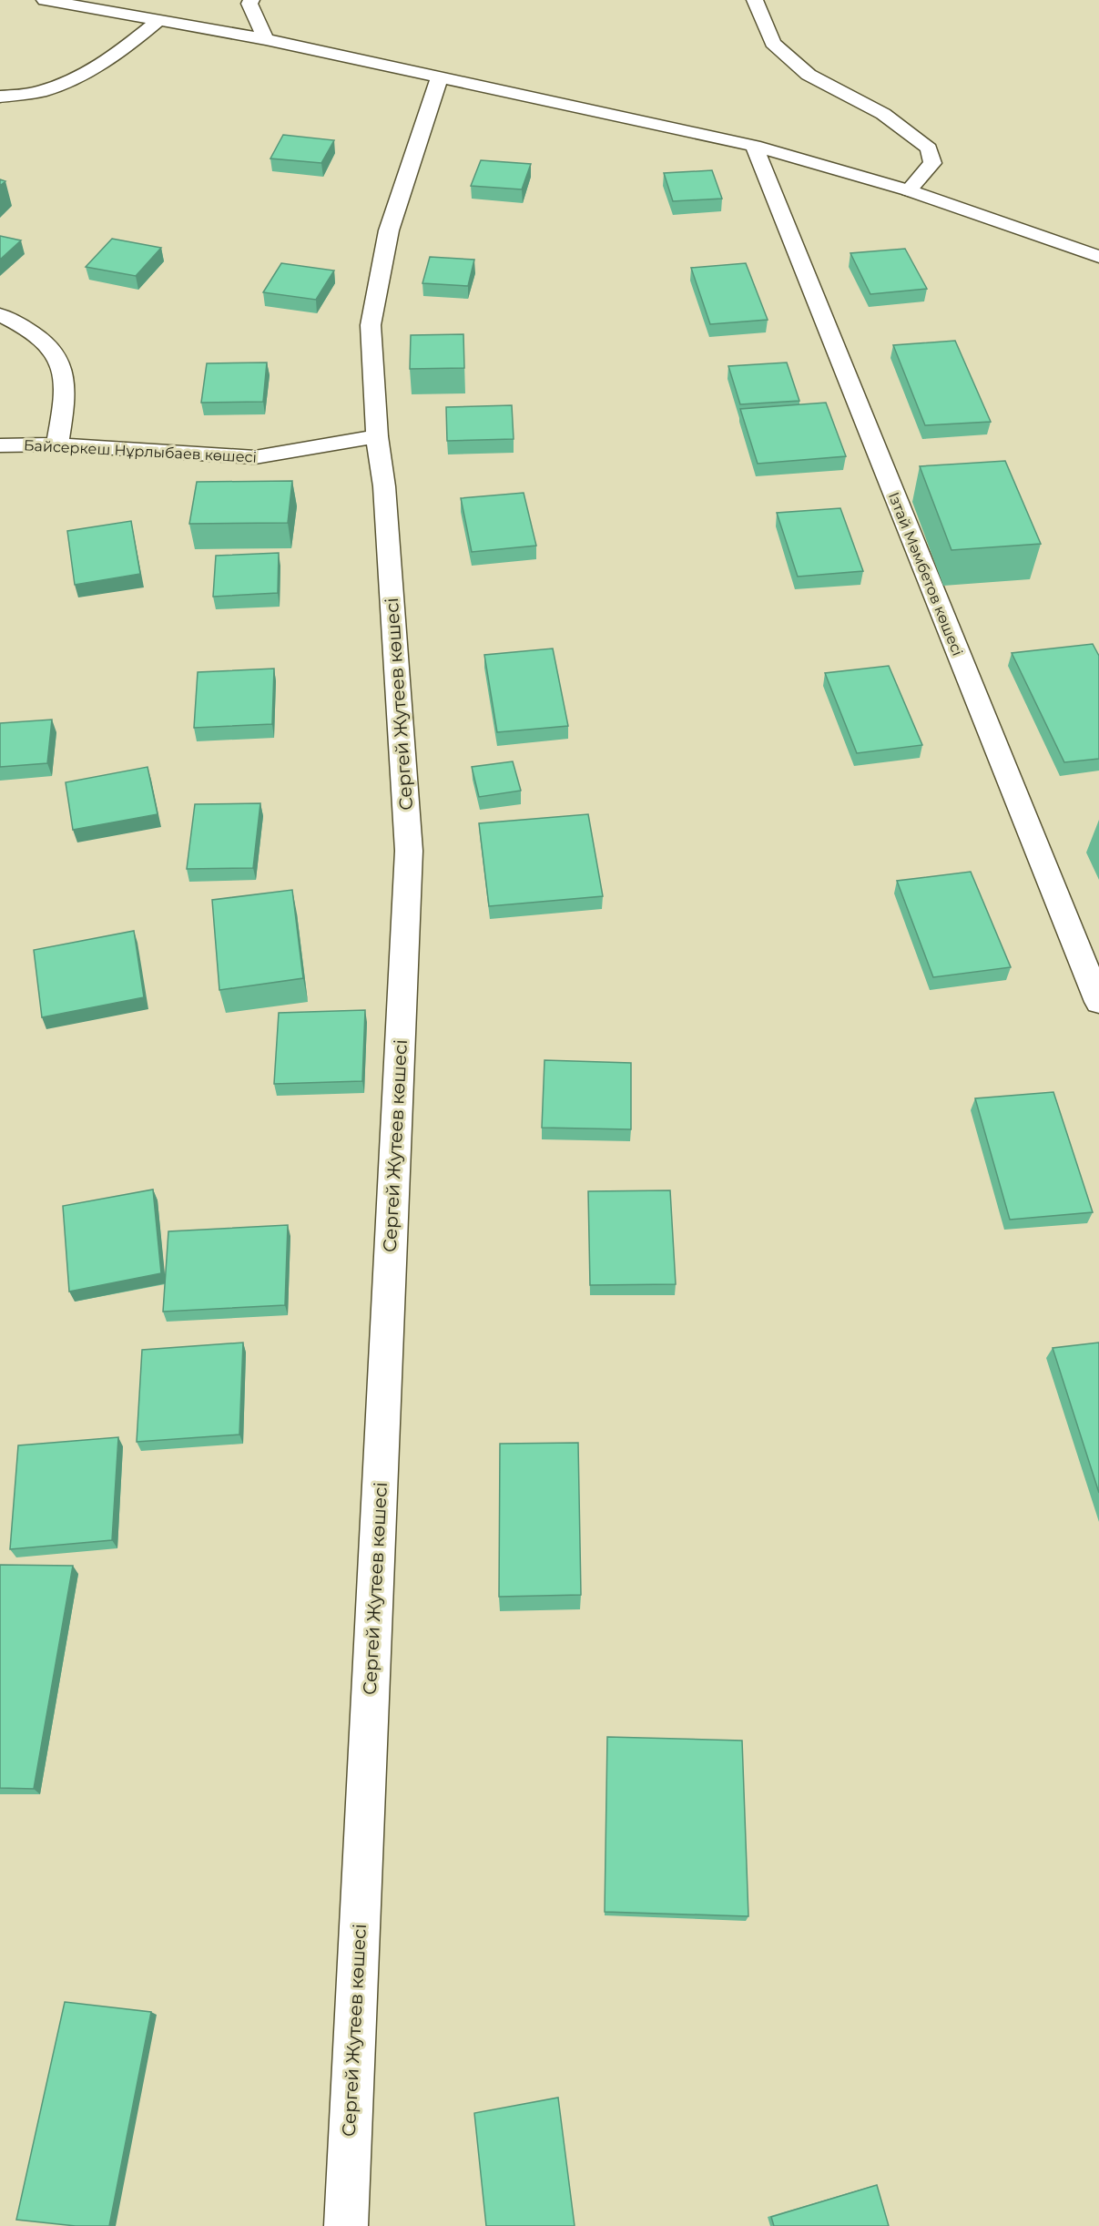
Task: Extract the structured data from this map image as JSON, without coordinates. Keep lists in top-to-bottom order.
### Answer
{
  "streets": {
    "street": ["Байсеркеш Нұрлыбаев көшесі", "Ізтай Мәмбетов көшесі", "Сергей Жутеев көшесі"]
  },
  "crossings": [
    ["Байсеркеш Нұрлыбаев көшесі", "Сергей Жутеев көшесі"]
  ]
}
